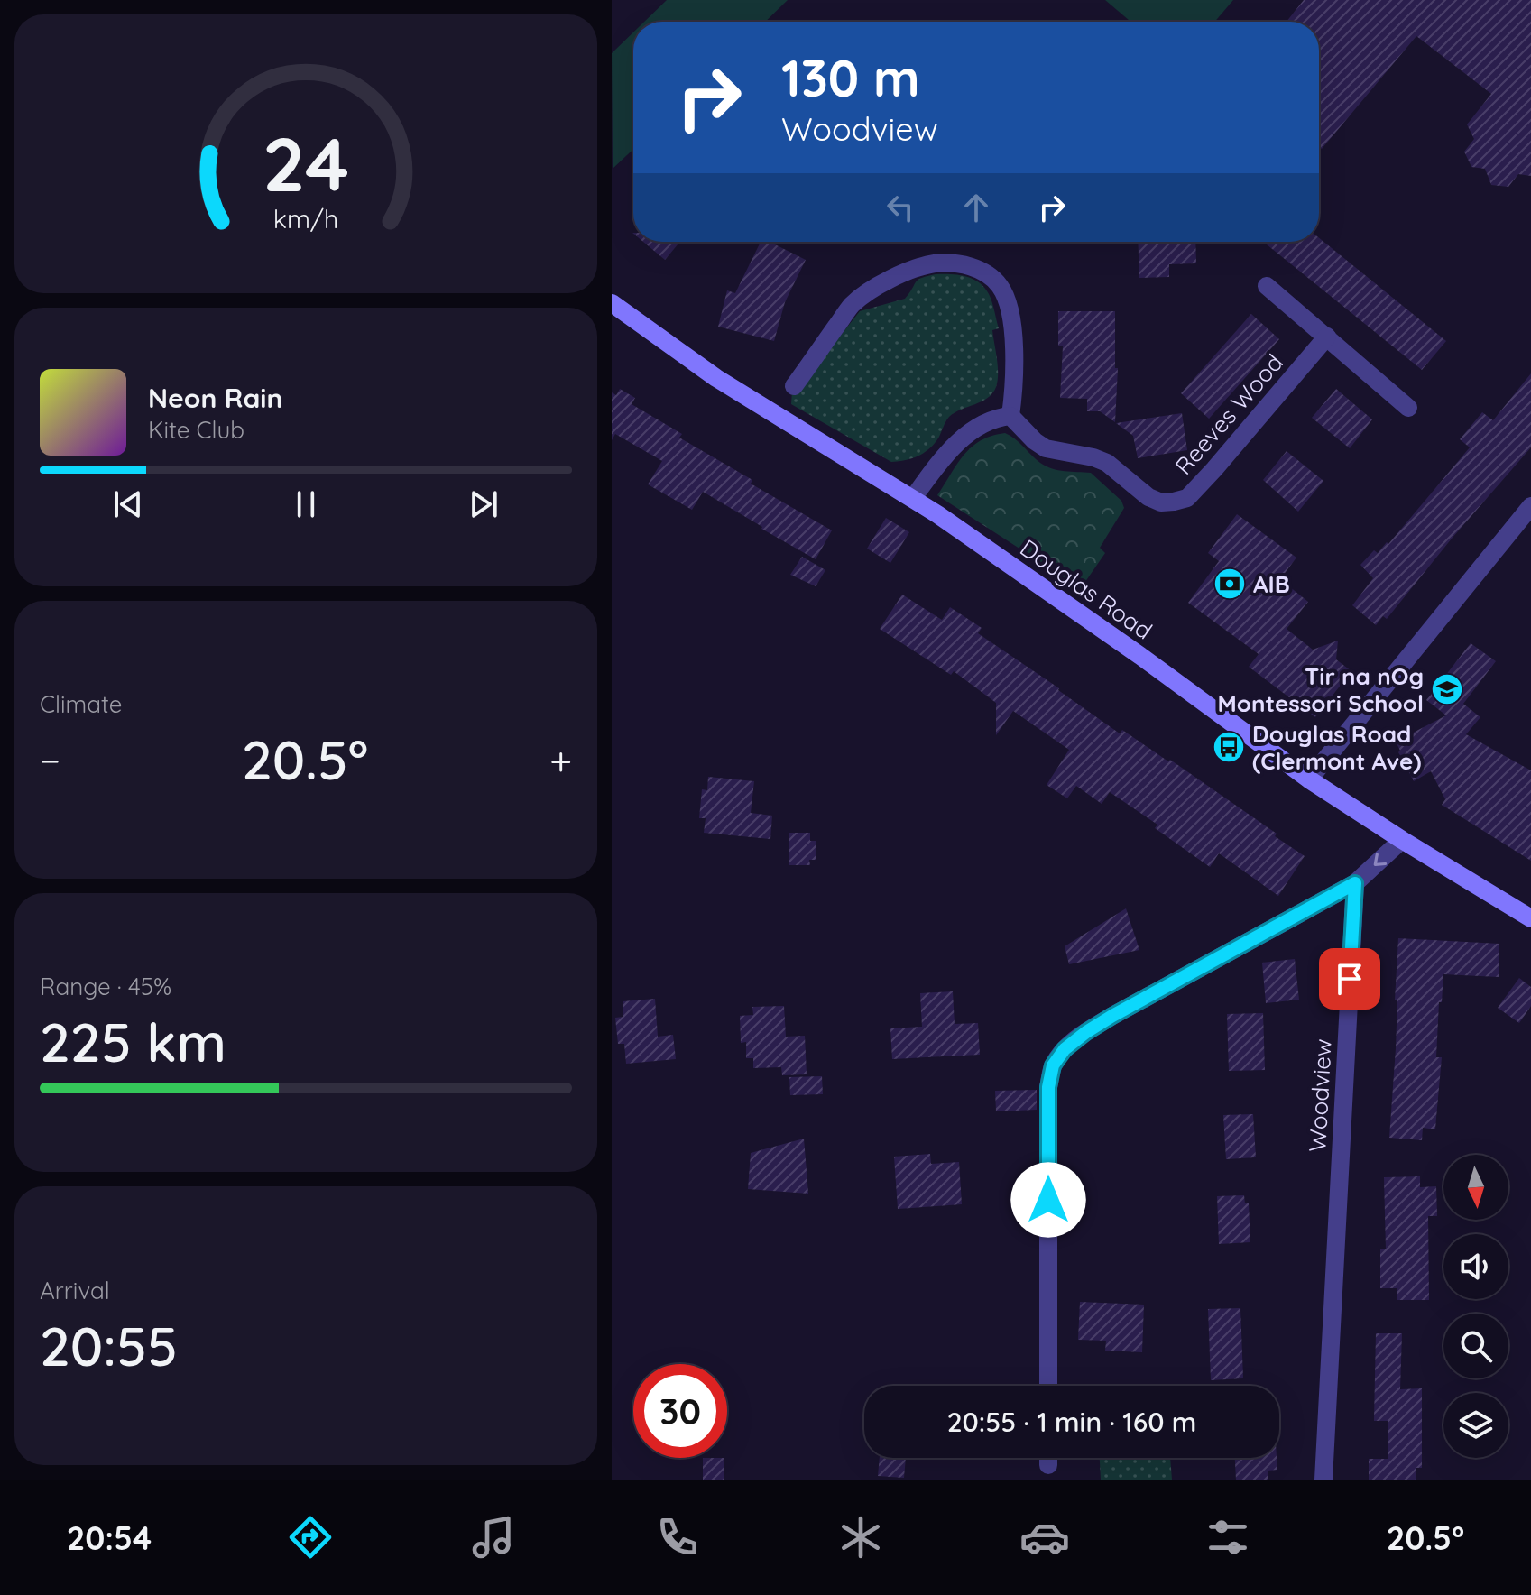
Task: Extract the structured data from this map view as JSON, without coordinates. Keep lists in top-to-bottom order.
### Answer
{
  "streets": {
    "main road": ["Douglas Road"],
    "street": ["Reeves Wood", "Woodview"]
  },
  "places": {
    "bank": ["AIB"],
    "school or university": ["Tir na nOg Montessori School"],
    "bus stop": ["Douglas Road (Clermont Ave)"]
  },
  "north": "bottom",
  "page": {
    "turn": ["130 m", "Woodview"],
    "song": ["Neon Rain", "Kite Club"],
    "tile": [
      "Climate",
      ["Range · 45%", "225 km"],
      ["Arrival", "20:55"]
    ],
    "heat": ["−", "20.5°", "+"],
    "limit": "30",
    "trip": "20:55 · 1 min · 160 m",
    "tabs": ["20:54", "20.5°"],
    "gauge": ["24", "km/h"]
  }
}
